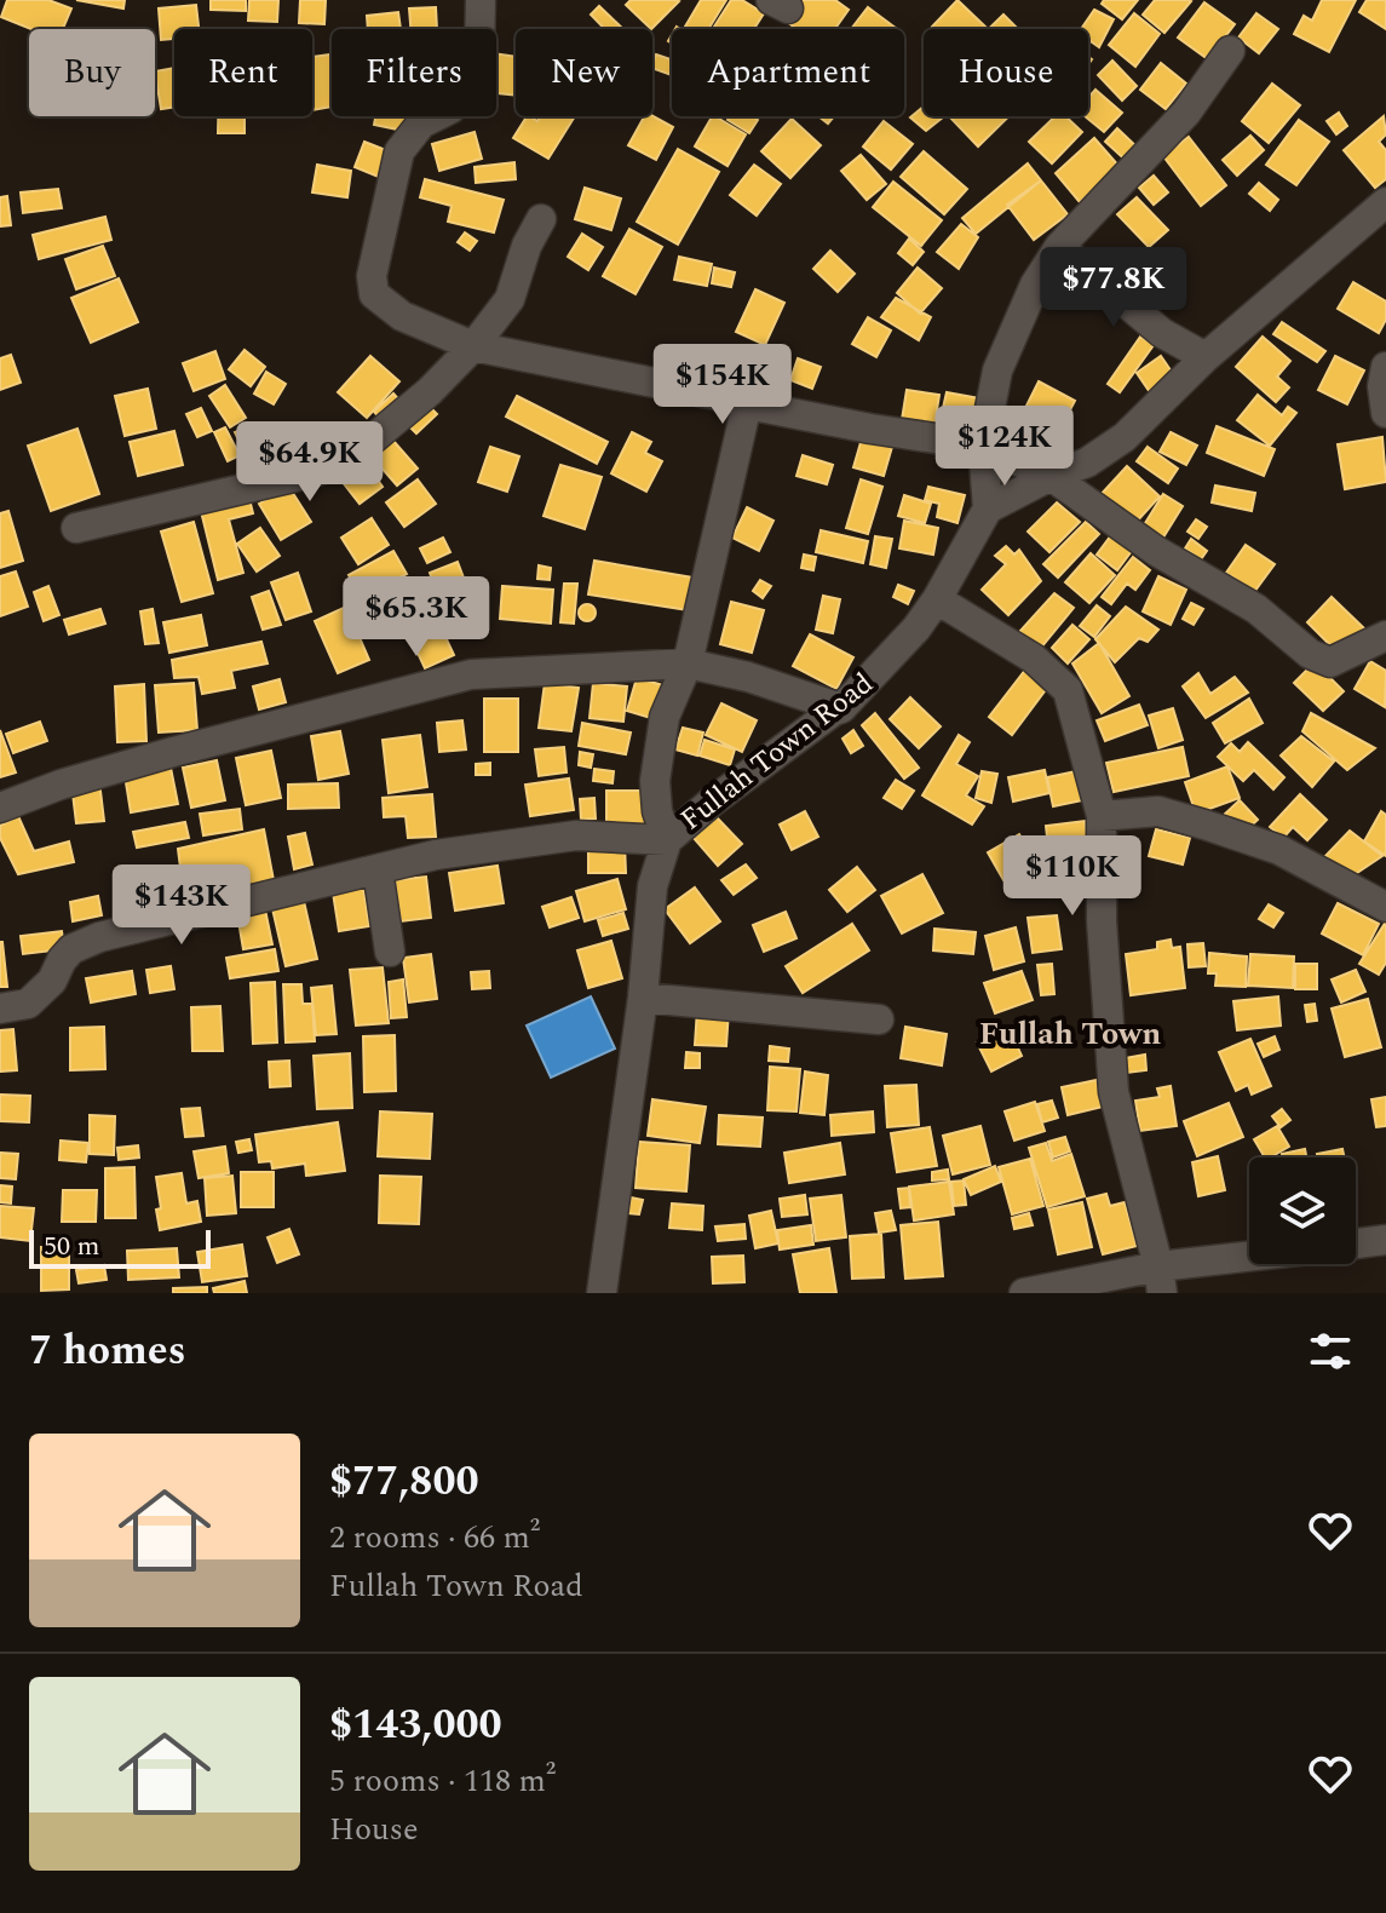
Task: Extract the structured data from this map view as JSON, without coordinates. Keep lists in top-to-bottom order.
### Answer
{
  "streets": {
    "street": ["Fullah Town Road"]
  },
  "districts": ["Fullah Town"],
  "scale_bar": "50 m",
  "page": {
    "chip": [
      "Buy",
      "Rent",
      "Filters",
      "New",
      "Apartment",
      "House"
    ],
    "price": [
      "$77.8K",
      "$154K",
      "$124K",
      "$64.9K",
      "$65.3K",
      "$110K",
      "$143K"
    ],
    "scale": "50 m",
    "heading": "7 homes",
    "list": [
      {
        "name": "$77,800",
        "note": "2 rooms · 66 m² · Fullah Town Road"
      },
      {
        "name": "$143,000",
        "note": "5 rooms · 118 m² · House"
      }
    ]
  }
}
